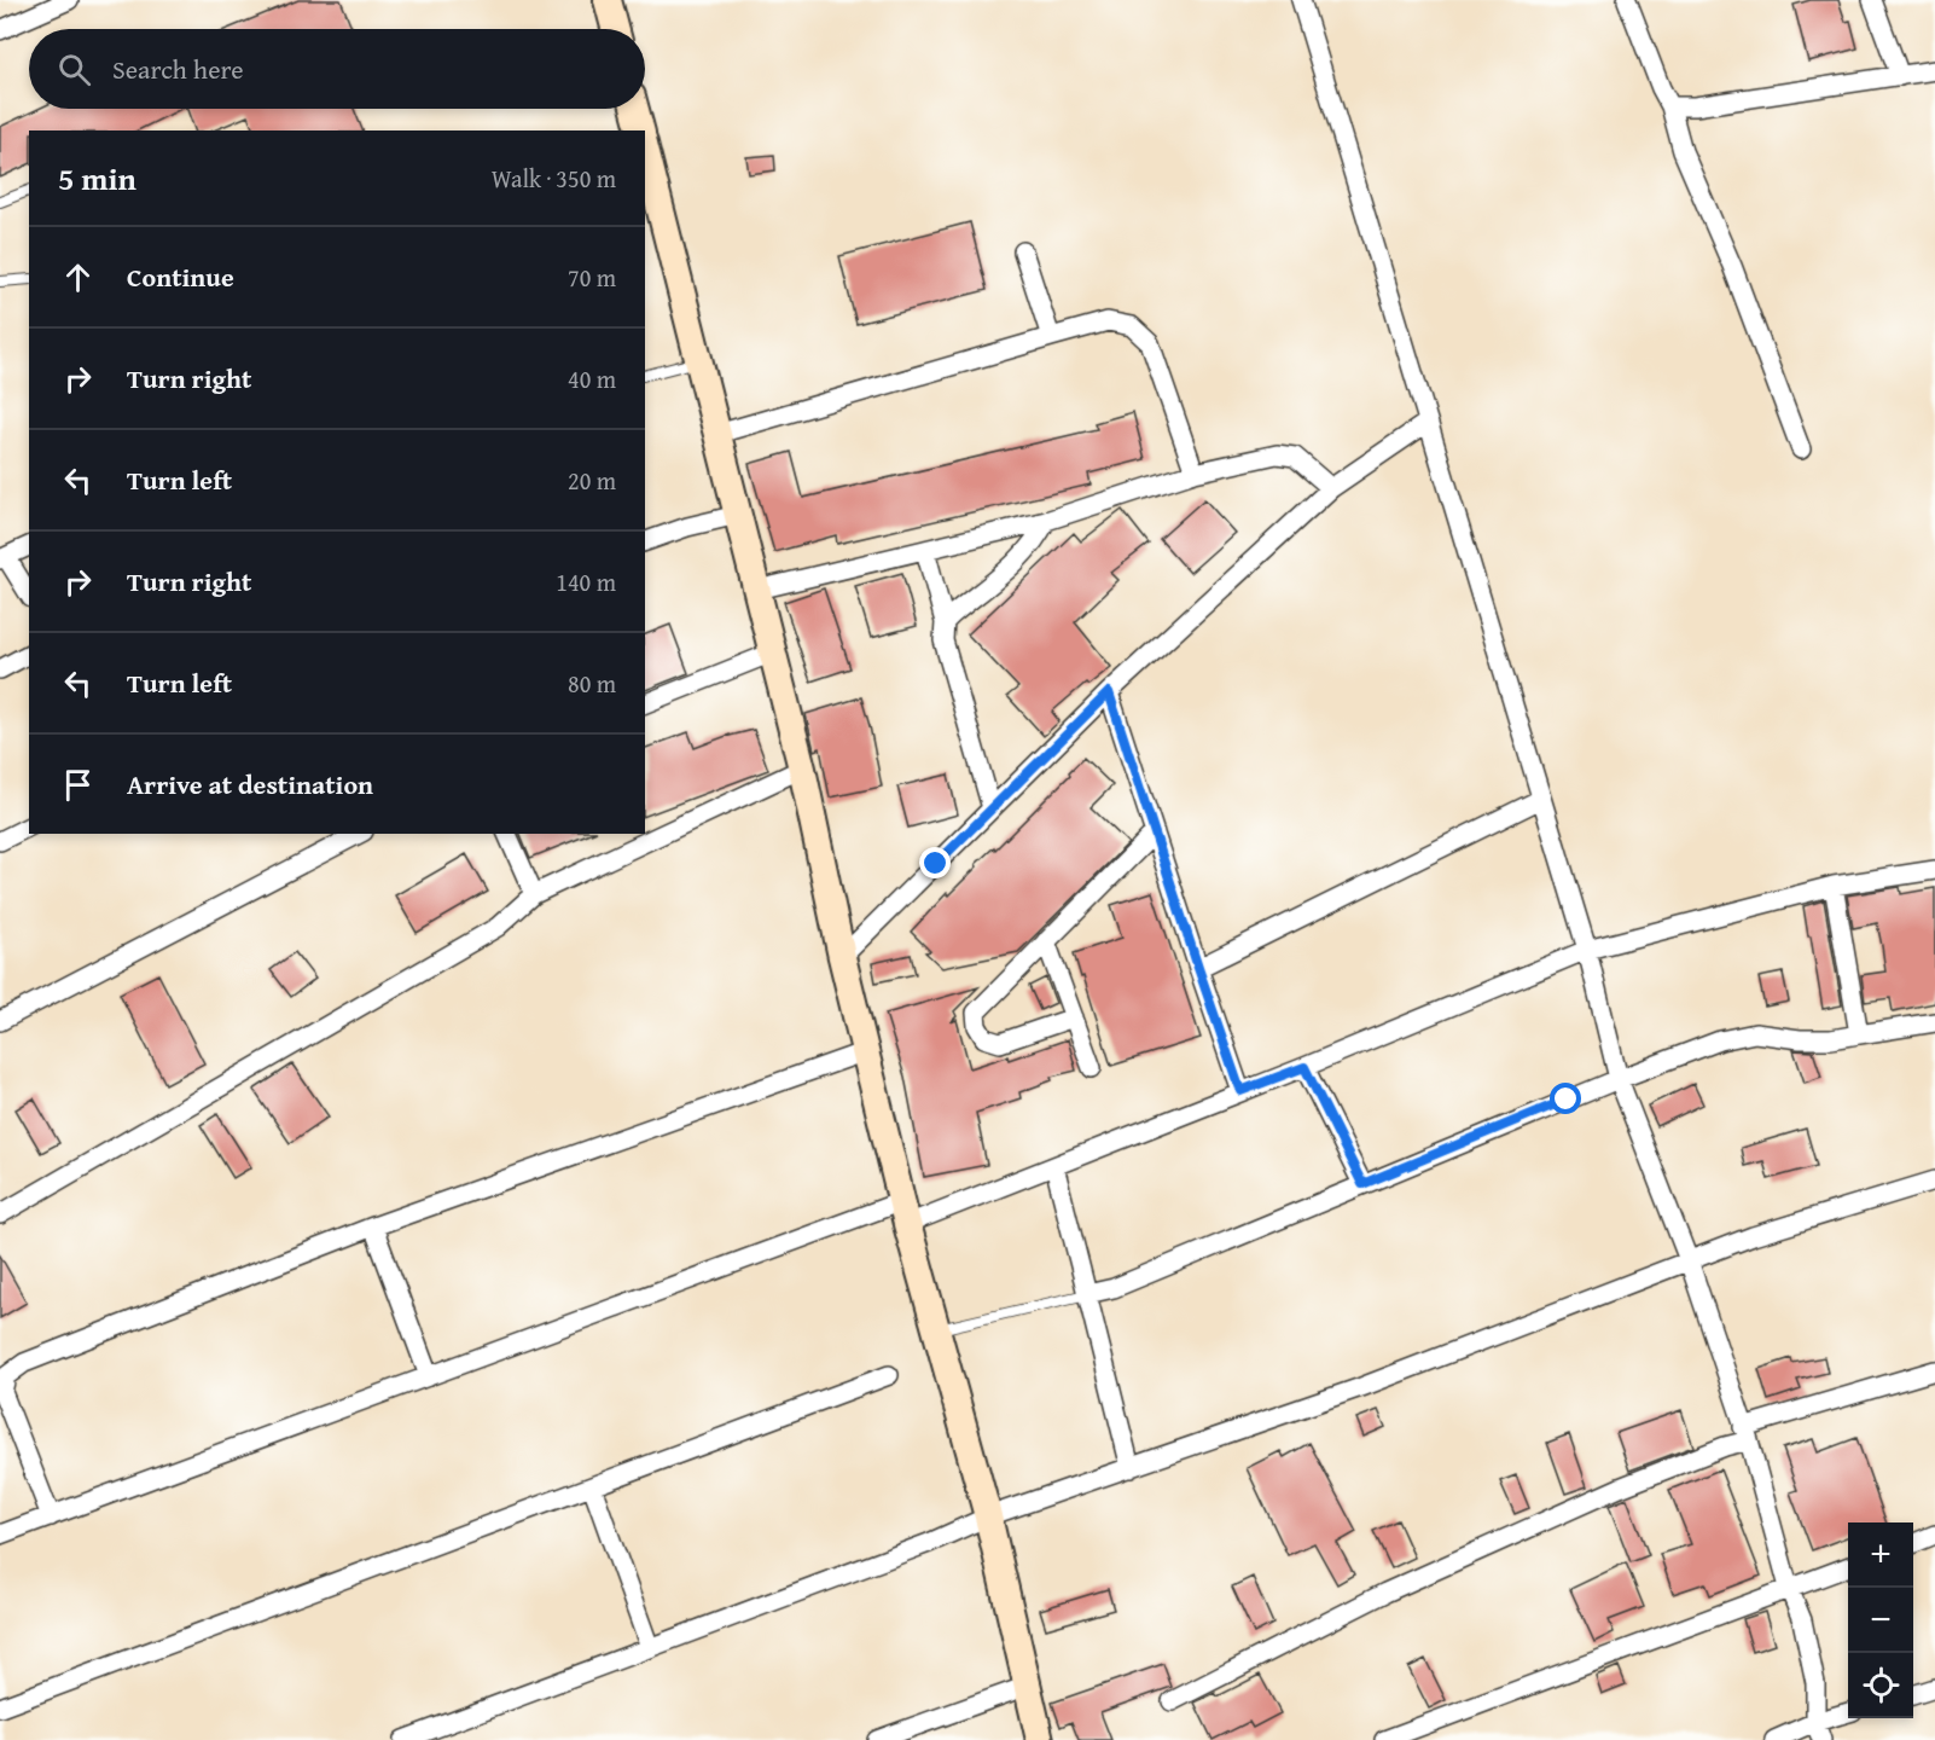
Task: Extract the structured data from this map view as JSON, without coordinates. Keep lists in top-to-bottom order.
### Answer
{
  "page": {
    "search": "Search here",
    "heading": ["5 min", "Walk · 350 m"],
    "list": [
      ["Continue", "70 m"],
      ["Turn right", "40 m"],
      ["Turn left", "20 m"],
      ["Turn right", "140 m"],
      ["Turn left", "80 m"],
      "Arrive at destination"
    ],
    "map_buttons": ["+", "−"]
  }
}
